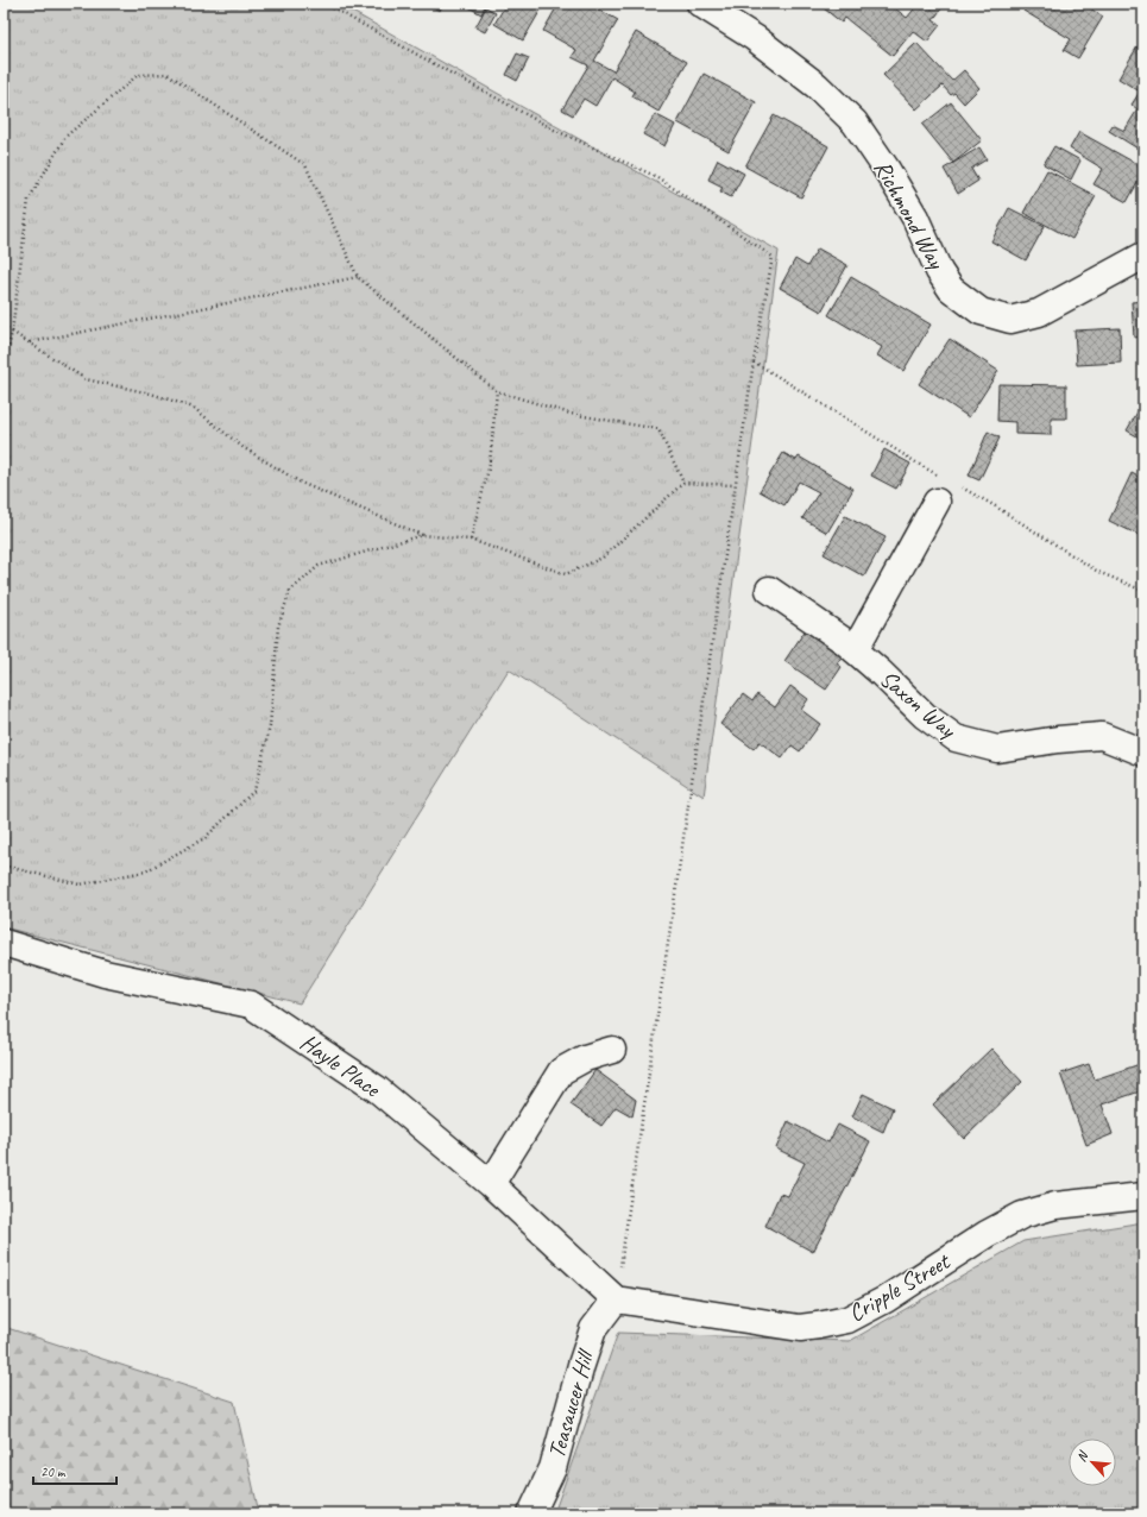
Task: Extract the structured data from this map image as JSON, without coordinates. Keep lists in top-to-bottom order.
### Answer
{
  "streets": {
    "street": [
      "Richmond Way",
      "Saxon Way",
      "Hayle Place",
      "Cripple Street",
      "Teasaucer Hill"
    ]
  },
  "crossings": [
    ["Hayle Place", "Cripple Street"],
    ["Hayle Place", "Teasaucer Hill"],
    ["Cripple Street", "Teasaucer Hill"]
  ],
  "scale_bar": "20 m",
  "north": "top left"
}
